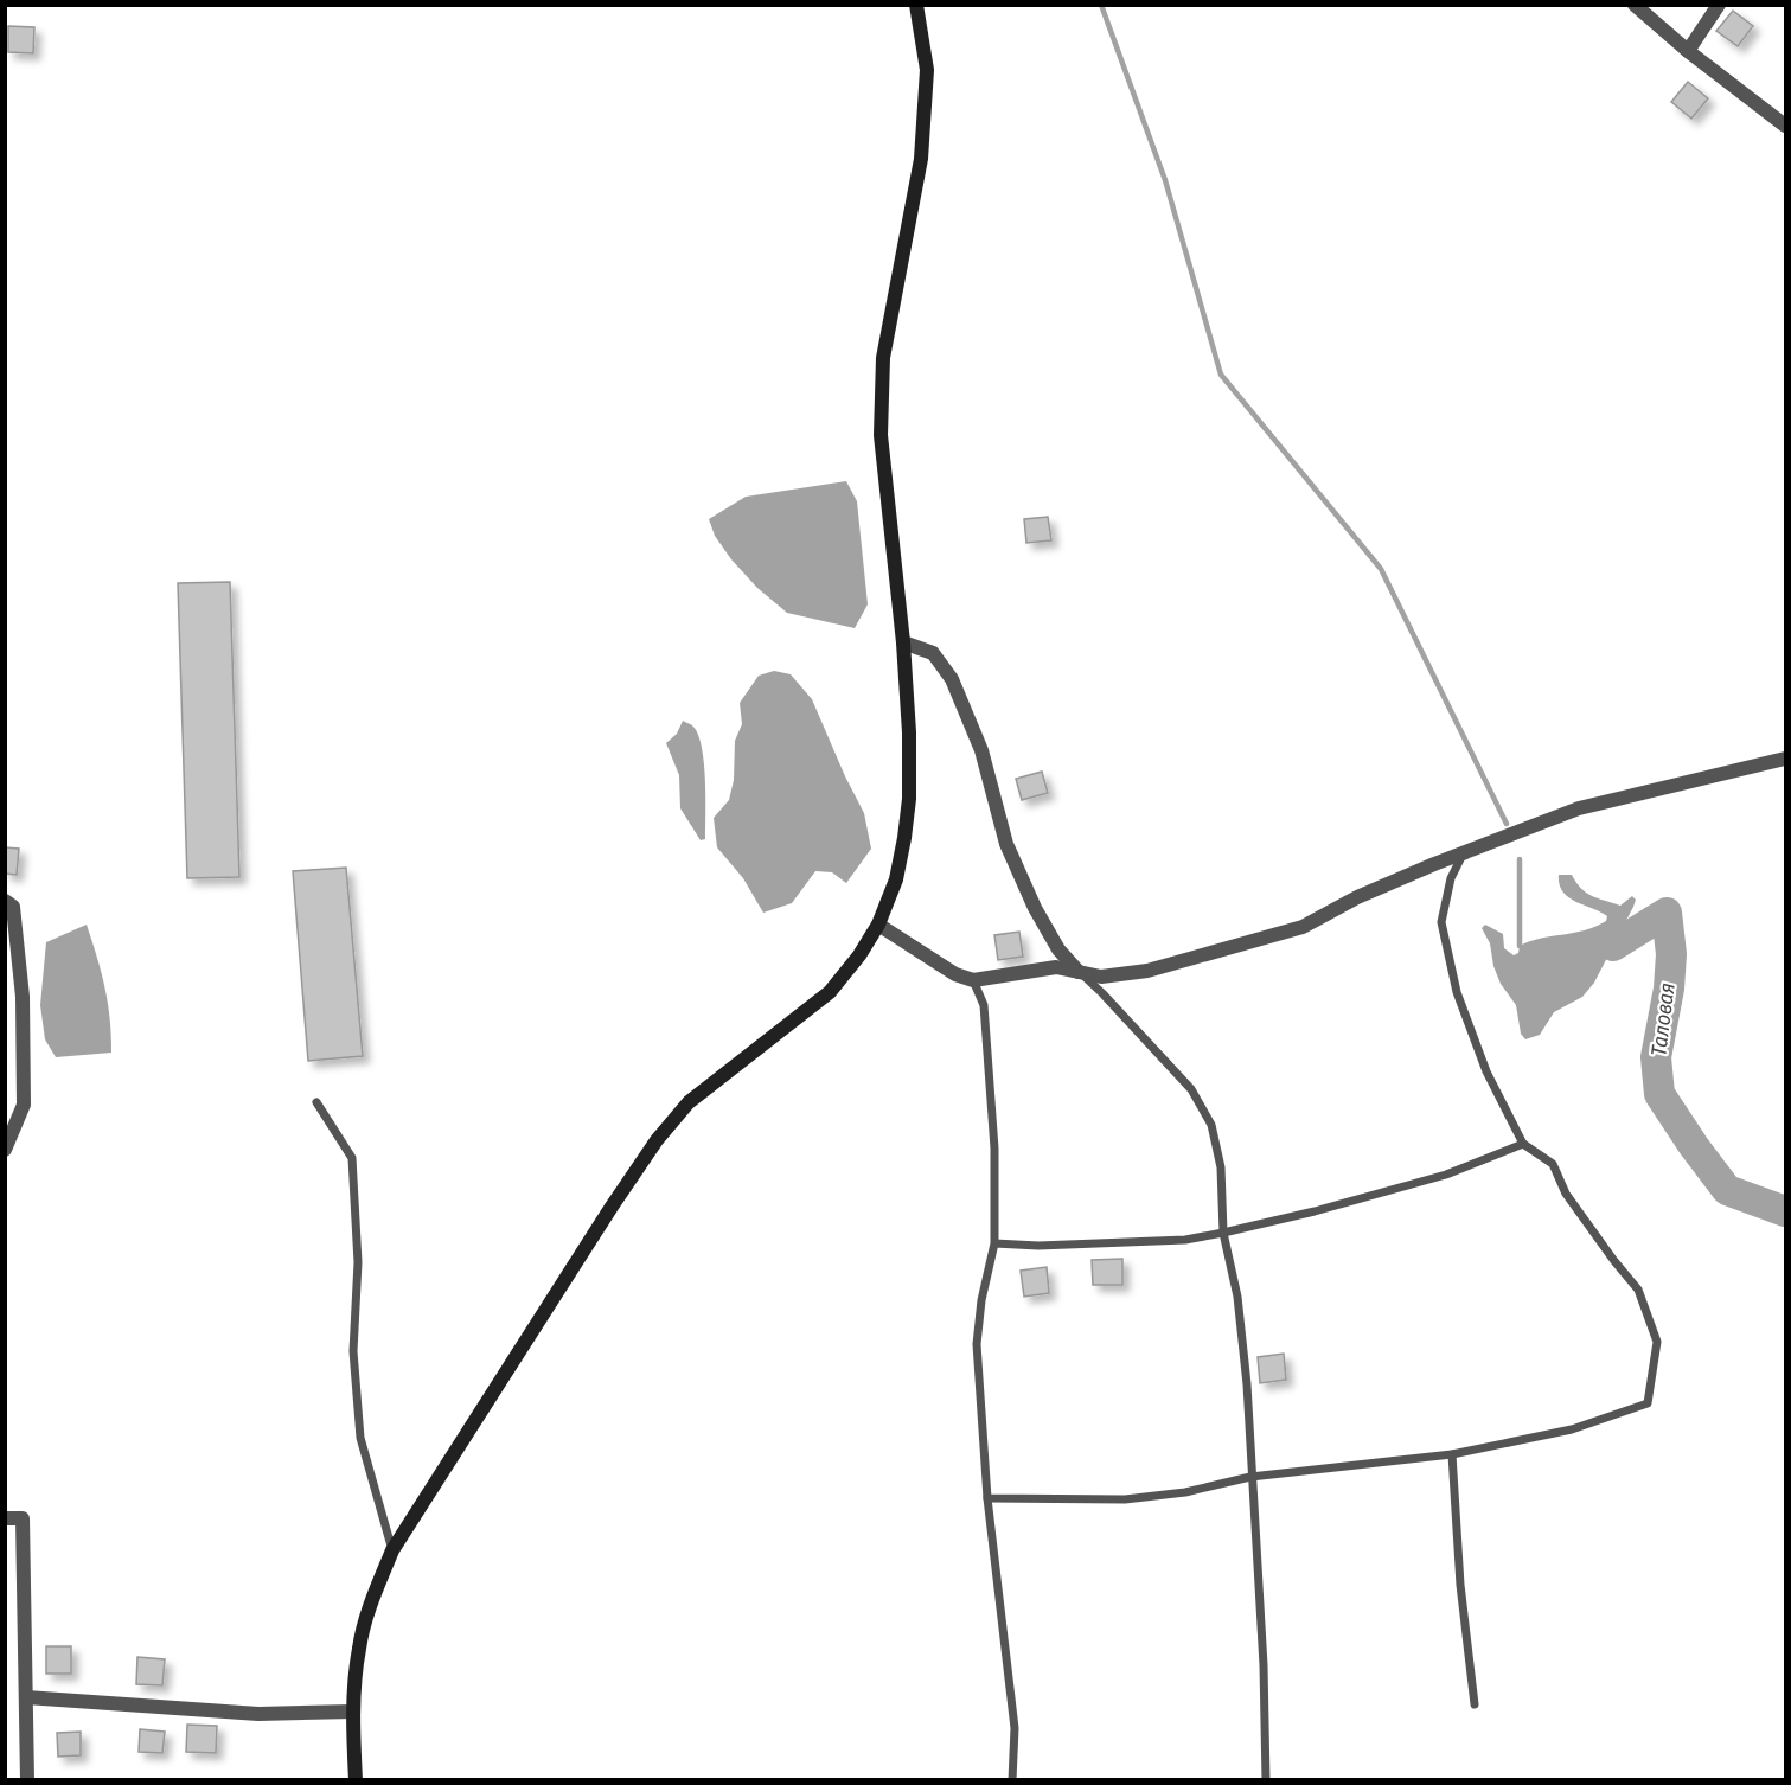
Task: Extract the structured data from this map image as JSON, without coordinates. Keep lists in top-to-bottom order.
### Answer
{
  "water": ["Таловая"]
}
